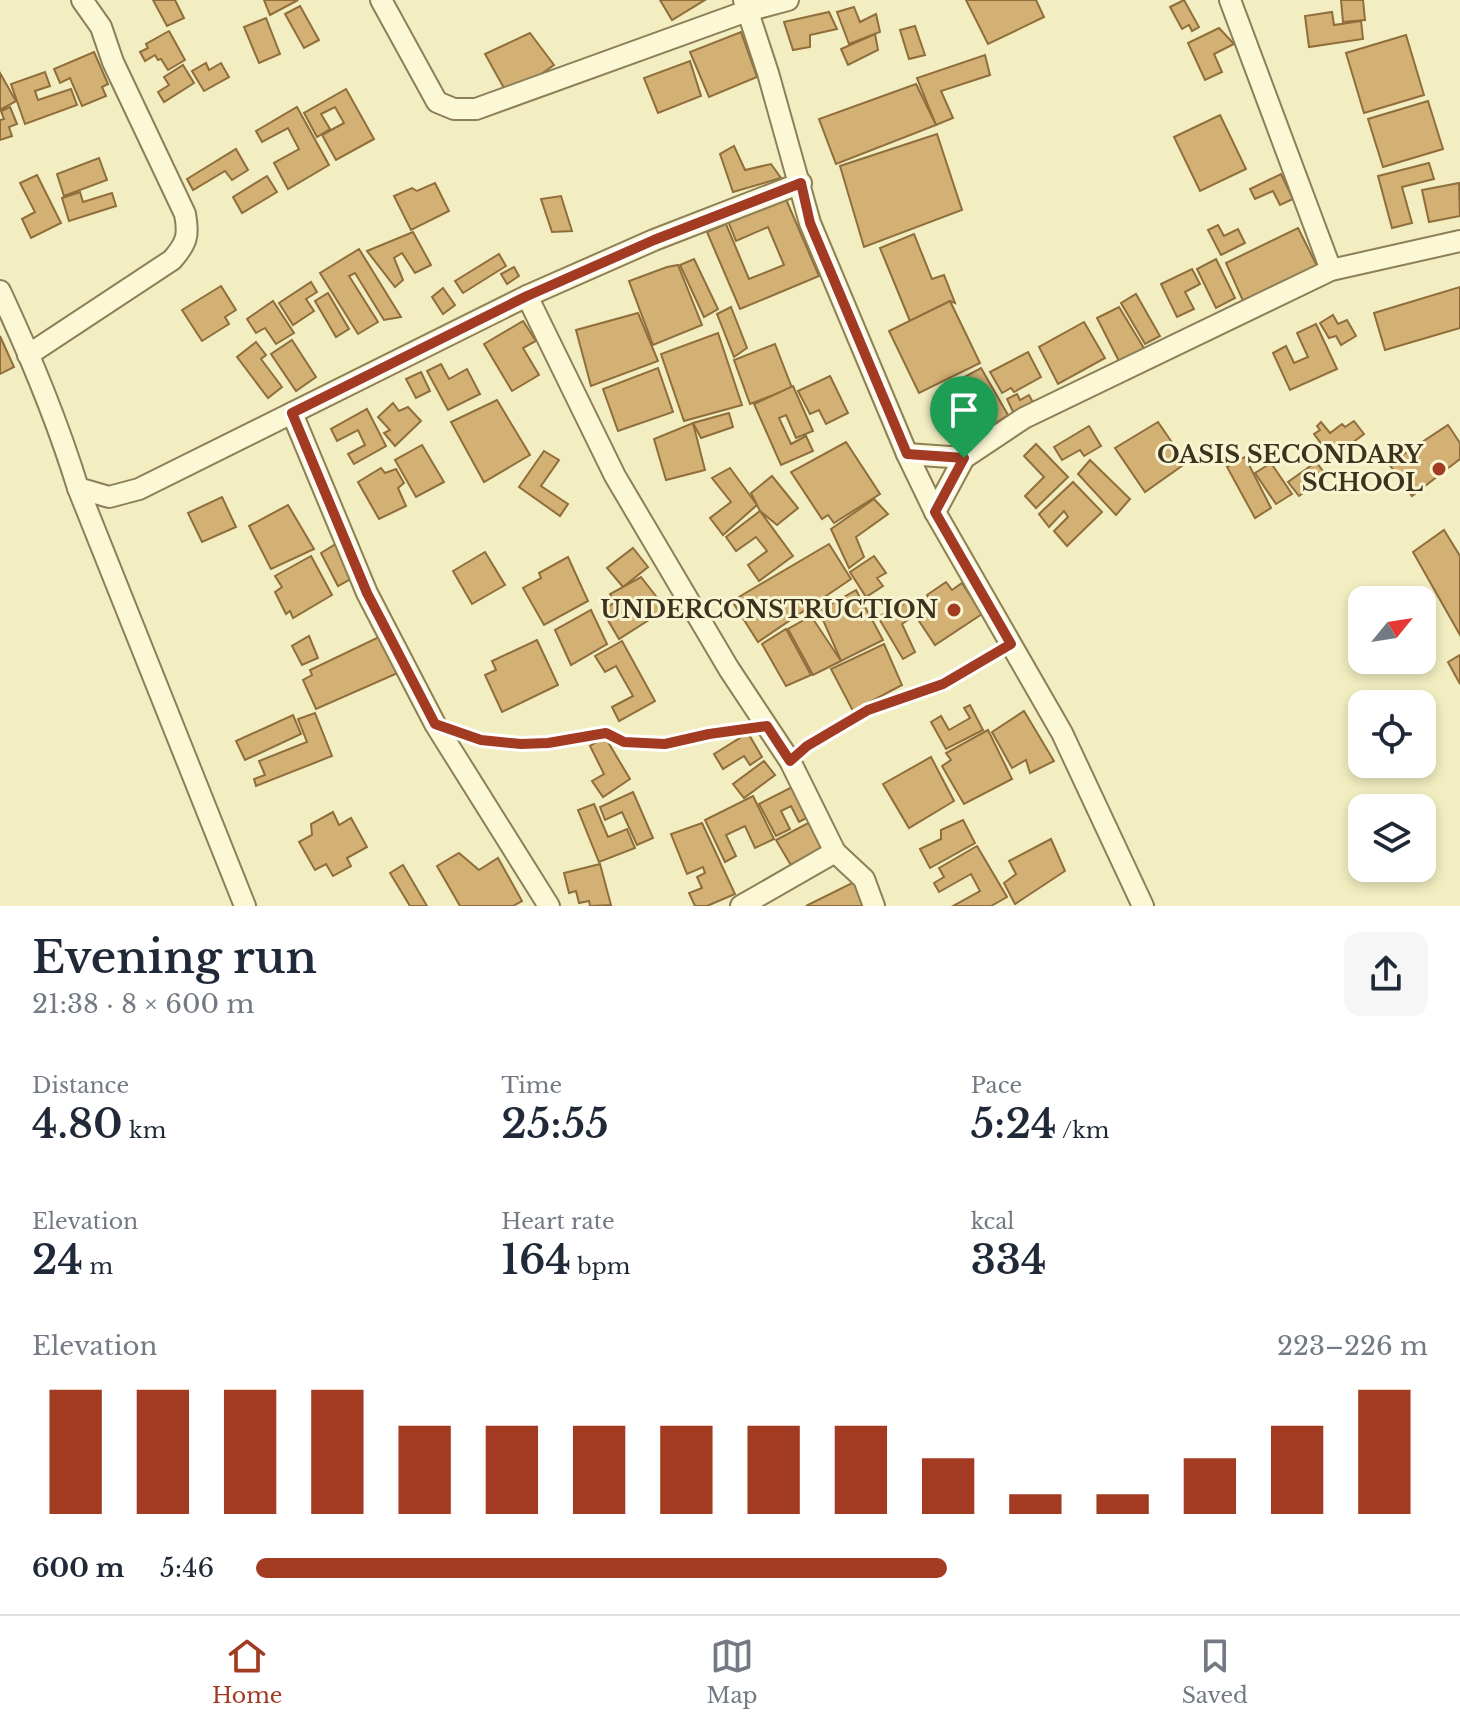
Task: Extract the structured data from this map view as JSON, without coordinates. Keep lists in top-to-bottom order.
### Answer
{
  "places": ["OASIS SECONDARY SCHOOL", "UNDERCONSTRUCTION"],
  "north": "top right",
  "page": {
    "heading": ["Evening run", "21:38 · 8 × 600 m"],
    "stats": [
      ["Distance", "4.80 km"],
      ["Time", "25:55"],
      ["Pace", "5:24 /km"],
      ["Elevation", "24 m"],
      ["Heart rate", "164 bpm"],
      ["kcal", "334"]
    ],
    "chart": ["Elevation", "223–226 m"],
    "list": [
      {
        "name": "600 m",
        "note": "5:46"
      }
    ],
    "tabs": ["Home", "Map", "Saved"]
  }
}
